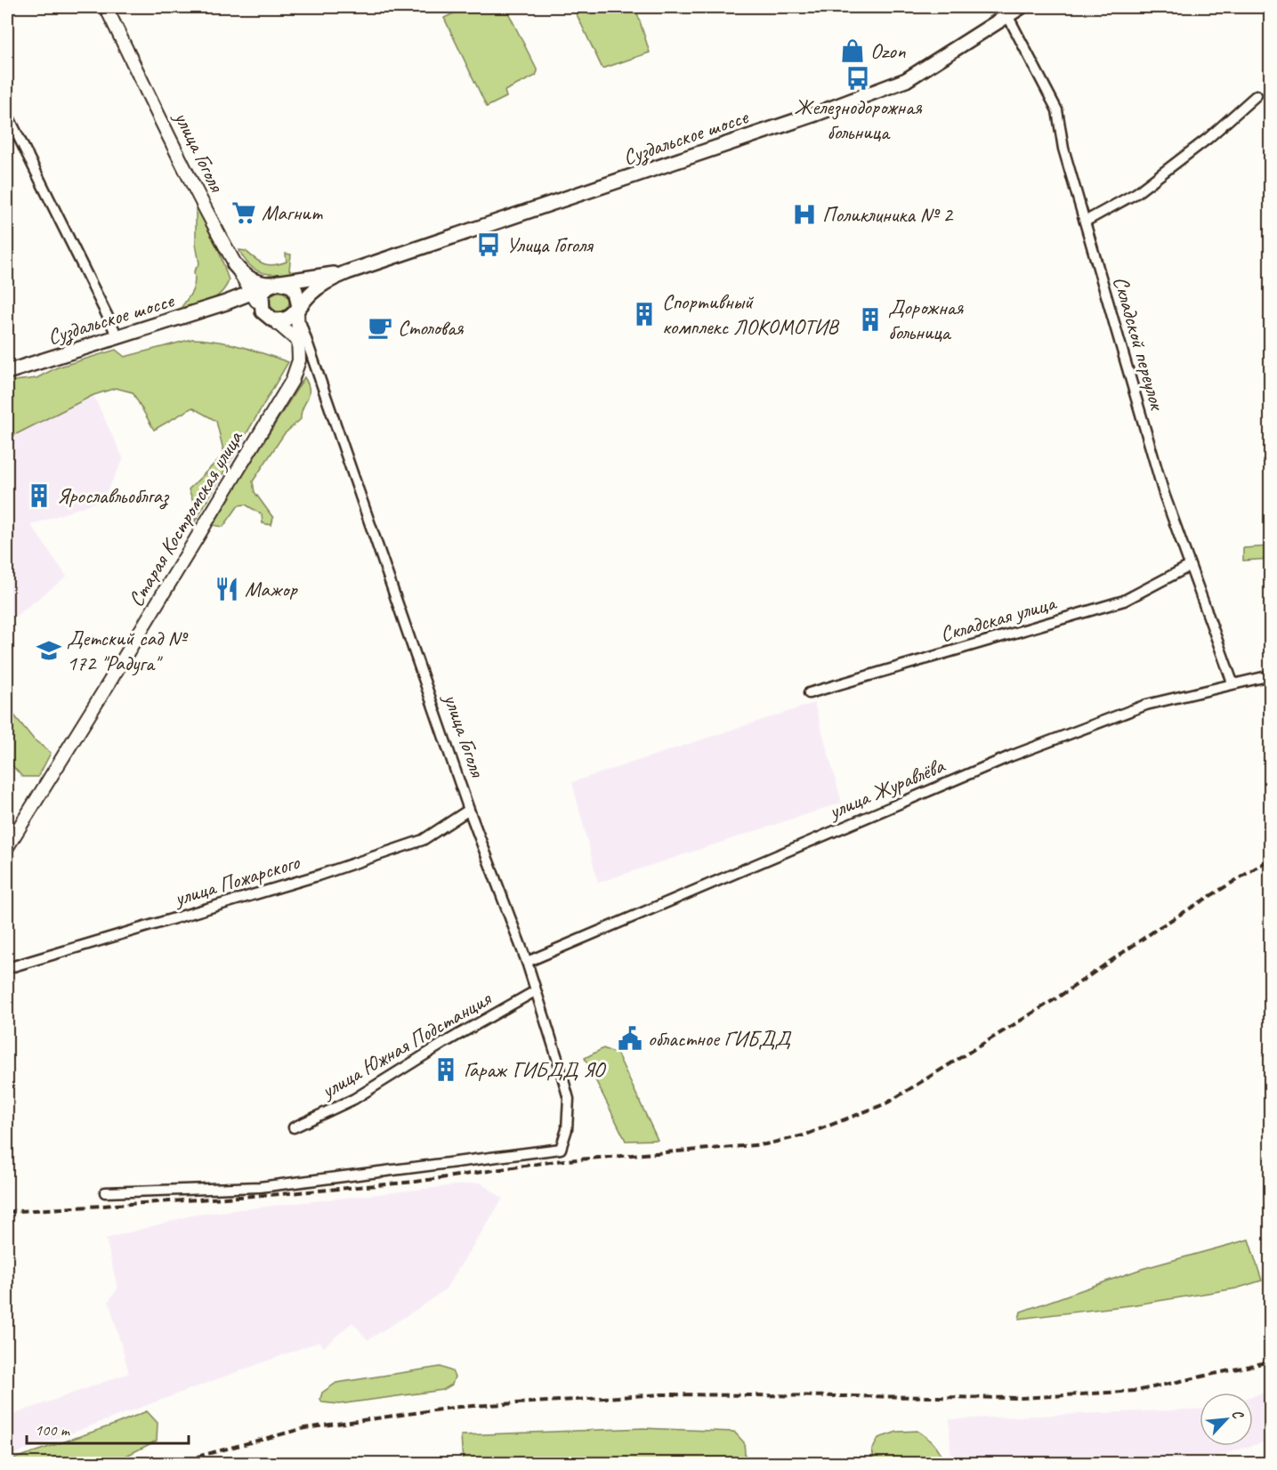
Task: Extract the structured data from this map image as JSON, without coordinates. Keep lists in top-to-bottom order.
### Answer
{
  "streets": {
    "main road": ["Суздальское шоссе"],
    "street": [
      "улица Гоголя",
      "Складской переулок",
      "Старая Костромская улица",
      "Складская улица",
      "улица Журавлёва",
      "улица Пожарского",
      "улица Южная Подстанция"
    ]
  },
  "crossings": [
    ["Суздальское шоссе", "улица Гоголя"],
    ["Суздальское шоссе", "Складской переулок"],
    ["Суздальское шоссе", "Старая Костромская улица"],
    ["улица Гоголя", "Старая Костромская улица"],
    ["улица Гоголя", "улица Журавлёва"],
    ["улица Гоголя", "улица Пожарского"],
    ["улица Гоголя", "улица Южная Подстанция"],
    ["Складской переулок", "Складская улица"],
    ["Складской переулок", "улица Журавлёва"]
  ],
  "places": {
    "shop": ["Ozon"],
    "bus stop": ["Железнодорожная больница", "Улица Гоголя"],
    "supermarket": ["Магнит"],
    "hospital": ["Поликлиника № 2"],
    "building": [
      "Спортивный комплекс ЛОКОМОТИВ",
      "Дорожная больница",
      "Ярославльоблгаз",
      "Гараж ГИБДД ЯО"
    ],
    "cafe": ["Столовая"],
    "restaurant": ["Мажор"],
    "school or university": ["Детский сад № 172 \"Радуга\""],
    "public building": ["областное ГИБДД"]
  },
  "scale_bar": "100 m",
  "north": "top right"
}
